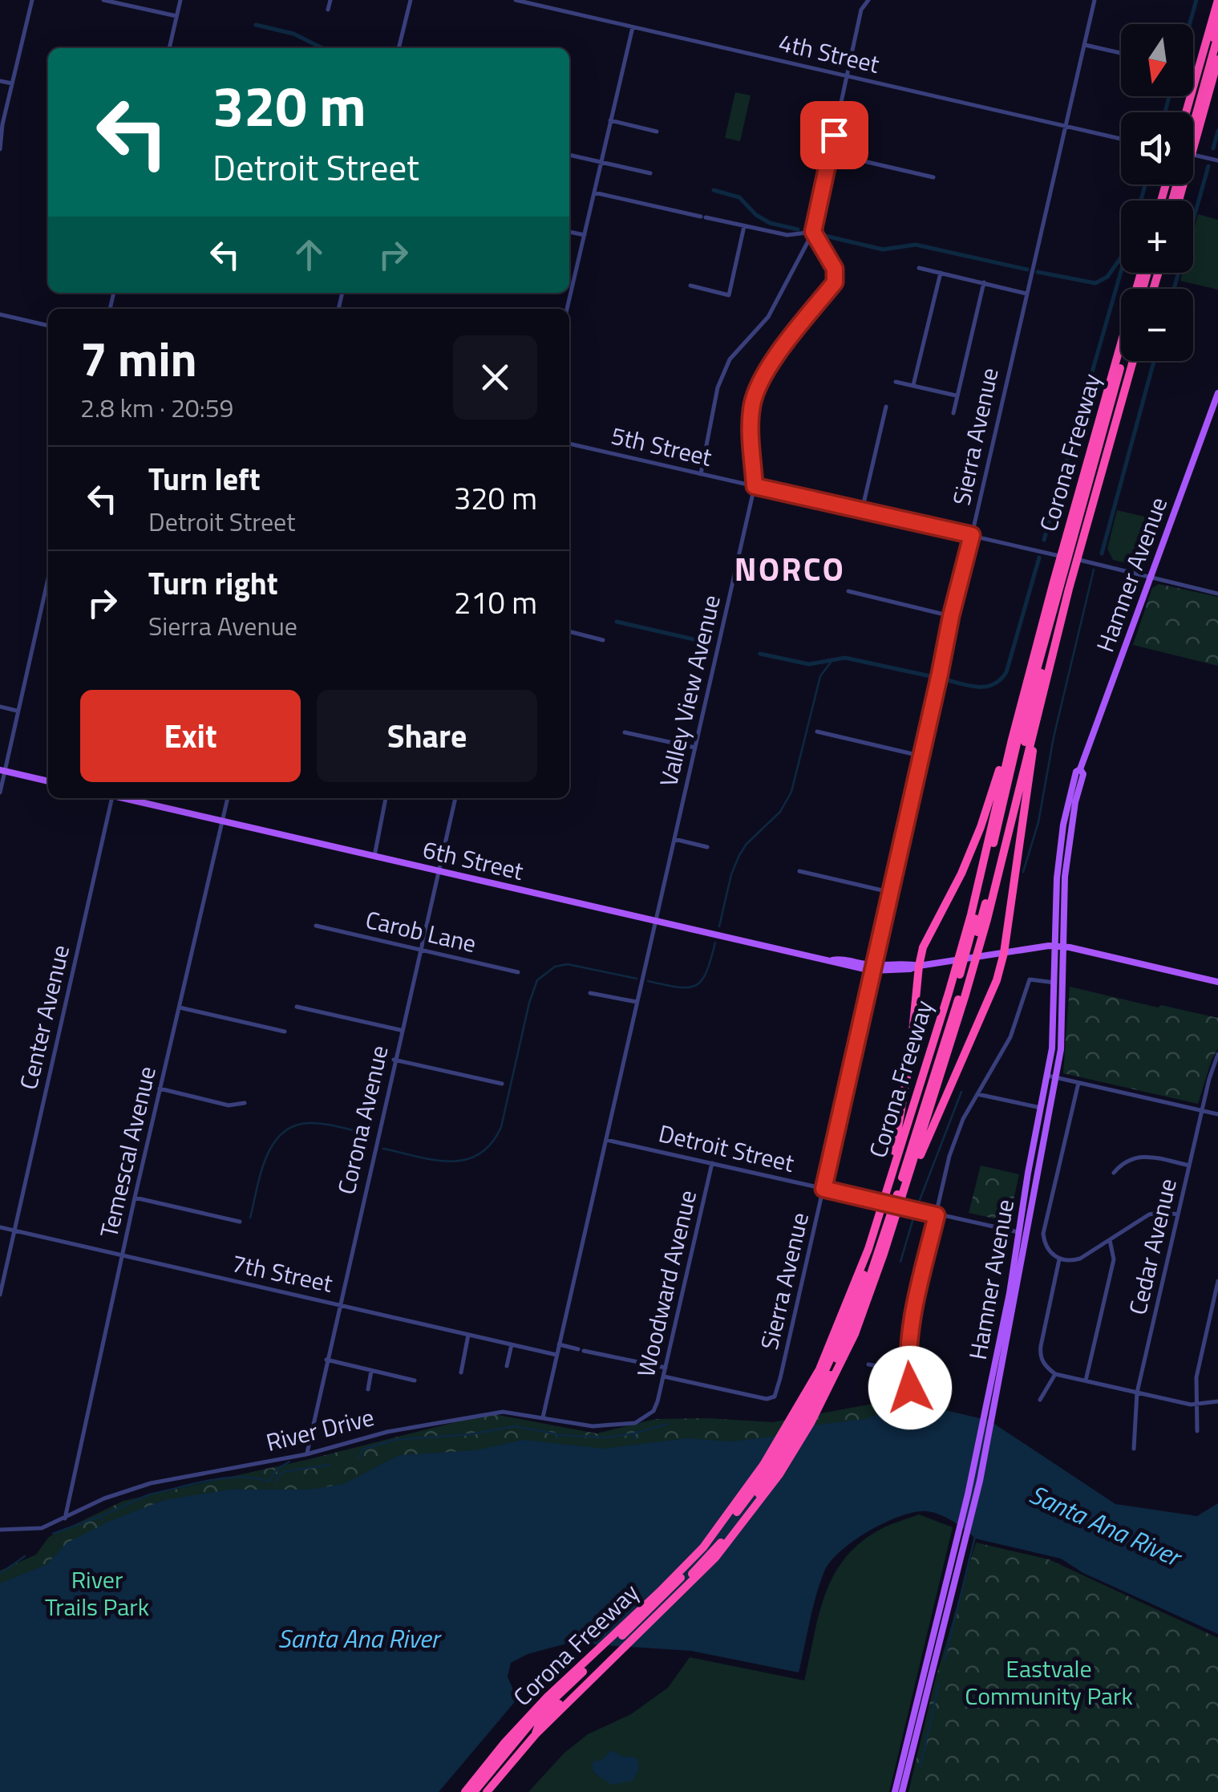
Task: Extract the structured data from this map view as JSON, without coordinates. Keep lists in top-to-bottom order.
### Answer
{
  "streets": {
    "highway": ["Corona Freeway"],
    "main road": ["Hamner Avenue", "6th Street"],
    "street": [
      "4th Street",
      "Sierra Avenue",
      "5th Street",
      "Valley View Avenue",
      "Carob Lane",
      "Center Avenue",
      "Corona Avenue",
      "Detroit Street",
      "Temescal Avenue",
      "Cedar Avenue",
      "7th Street",
      "Woodward Avenue",
      "River Drive"
    ]
  },
  "crossings": [
    ["4th Street", "Sierra Avenue"],
    ["Sierra Avenue", "5th Street"],
    ["Sierra Avenue", "6th Street"],
    ["Sierra Avenue", "Detroit Street"],
    ["Sierra Avenue", "Woodward Avenue"],
    ["5th Street", "Hamner Avenue"],
    ["5th Street", "Valley View Avenue"],
    ["Hamner Avenue", "6th Street"],
    ["Hamner Avenue", "Detroit Street"],
    ["Valley View Avenue", "6th Street"],
    ["Valley View Avenue", "Detroit Street"],
    ["Valley View Avenue", "7th Street"],
    ["Valley View Avenue", "River Drive"],
    ["6th Street", "Corona Avenue"],
    ["6th Street", "Temescal Avenue"],
    ["Carob Lane", "Corona Avenue"],
    ["Center Avenue", "7th Street"],
    ["Corona Avenue", "7th Street"],
    ["Corona Avenue", "River Drive"],
    ["Detroit Street", "Woodward Avenue"],
    ["Temescal Avenue", "7th Street"],
    ["Temescal Avenue", "River Drive"],
    ["Woodward Avenue", "River Drive"]
  ],
  "districts": ["NORCO"],
  "water": ["Santa Ana River"],
  "parks": ["River Trails Park", "Eastvale Community Park"],
  "north": "bottom",
  "page": {
    "map_buttons": ["+", "−"],
    "turn": ["320 m", "Detroit Street"],
    "heading": ["7 min", "2.8 km · 20:59"],
    "list": [
      {
        "name": "Turn left",
        "note": "Detroit Street",
        "value": "320 m"
      },
      {
        "name": "Turn right",
        "note": "Sierra Avenue",
        "value": "210 m"
      }
    ],
    "buttons": ["Exit", "Share"]
  }
}
